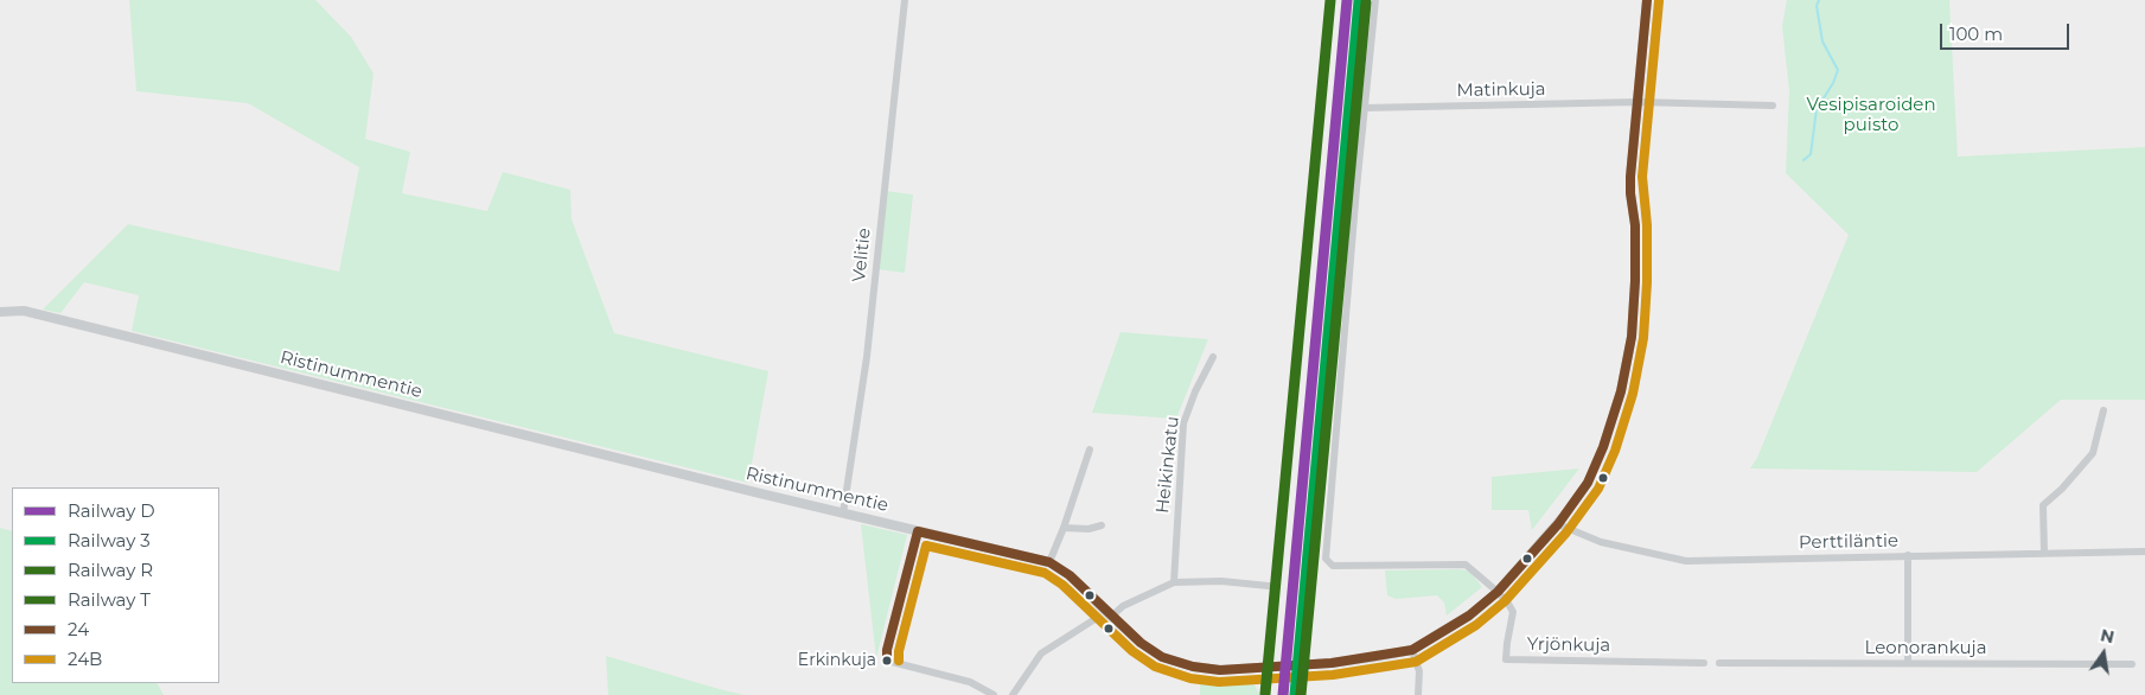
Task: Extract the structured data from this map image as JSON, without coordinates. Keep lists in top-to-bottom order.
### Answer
{
  "streets": {
    "street": [
      "Matinkuja",
      "Velitie",
      "Ristinummentie",
      "Heikinkatu",
      "Perttiläntie",
      "Yrjönkuja",
      "Leonorankuja"
    ]
  },
  "crossings": [
    ["Matinkuja", "Ristinummentie"],
    ["Velitie", "Ristinummentie"],
    ["Ristinummentie", "Perttiläntie"],
    ["Ristinummentie", "Yrjönkuja"]
  ],
  "parks": ["Vesipisaroiden puisto"],
  "places": ["Erkinkuja"],
  "lines": [
    "rail line D",
    "rail line R",
    "transit line 24",
    "rail line 3",
    "transit line 24B",
    "rail line T"
  ],
  "legend": [
    "Railway D",
    "Railway 3",
    "Railway R",
    "Railway T",
    "24",
    "24B"
  ],
  "scale_bar": "100 m",
  "north": "top"
}
